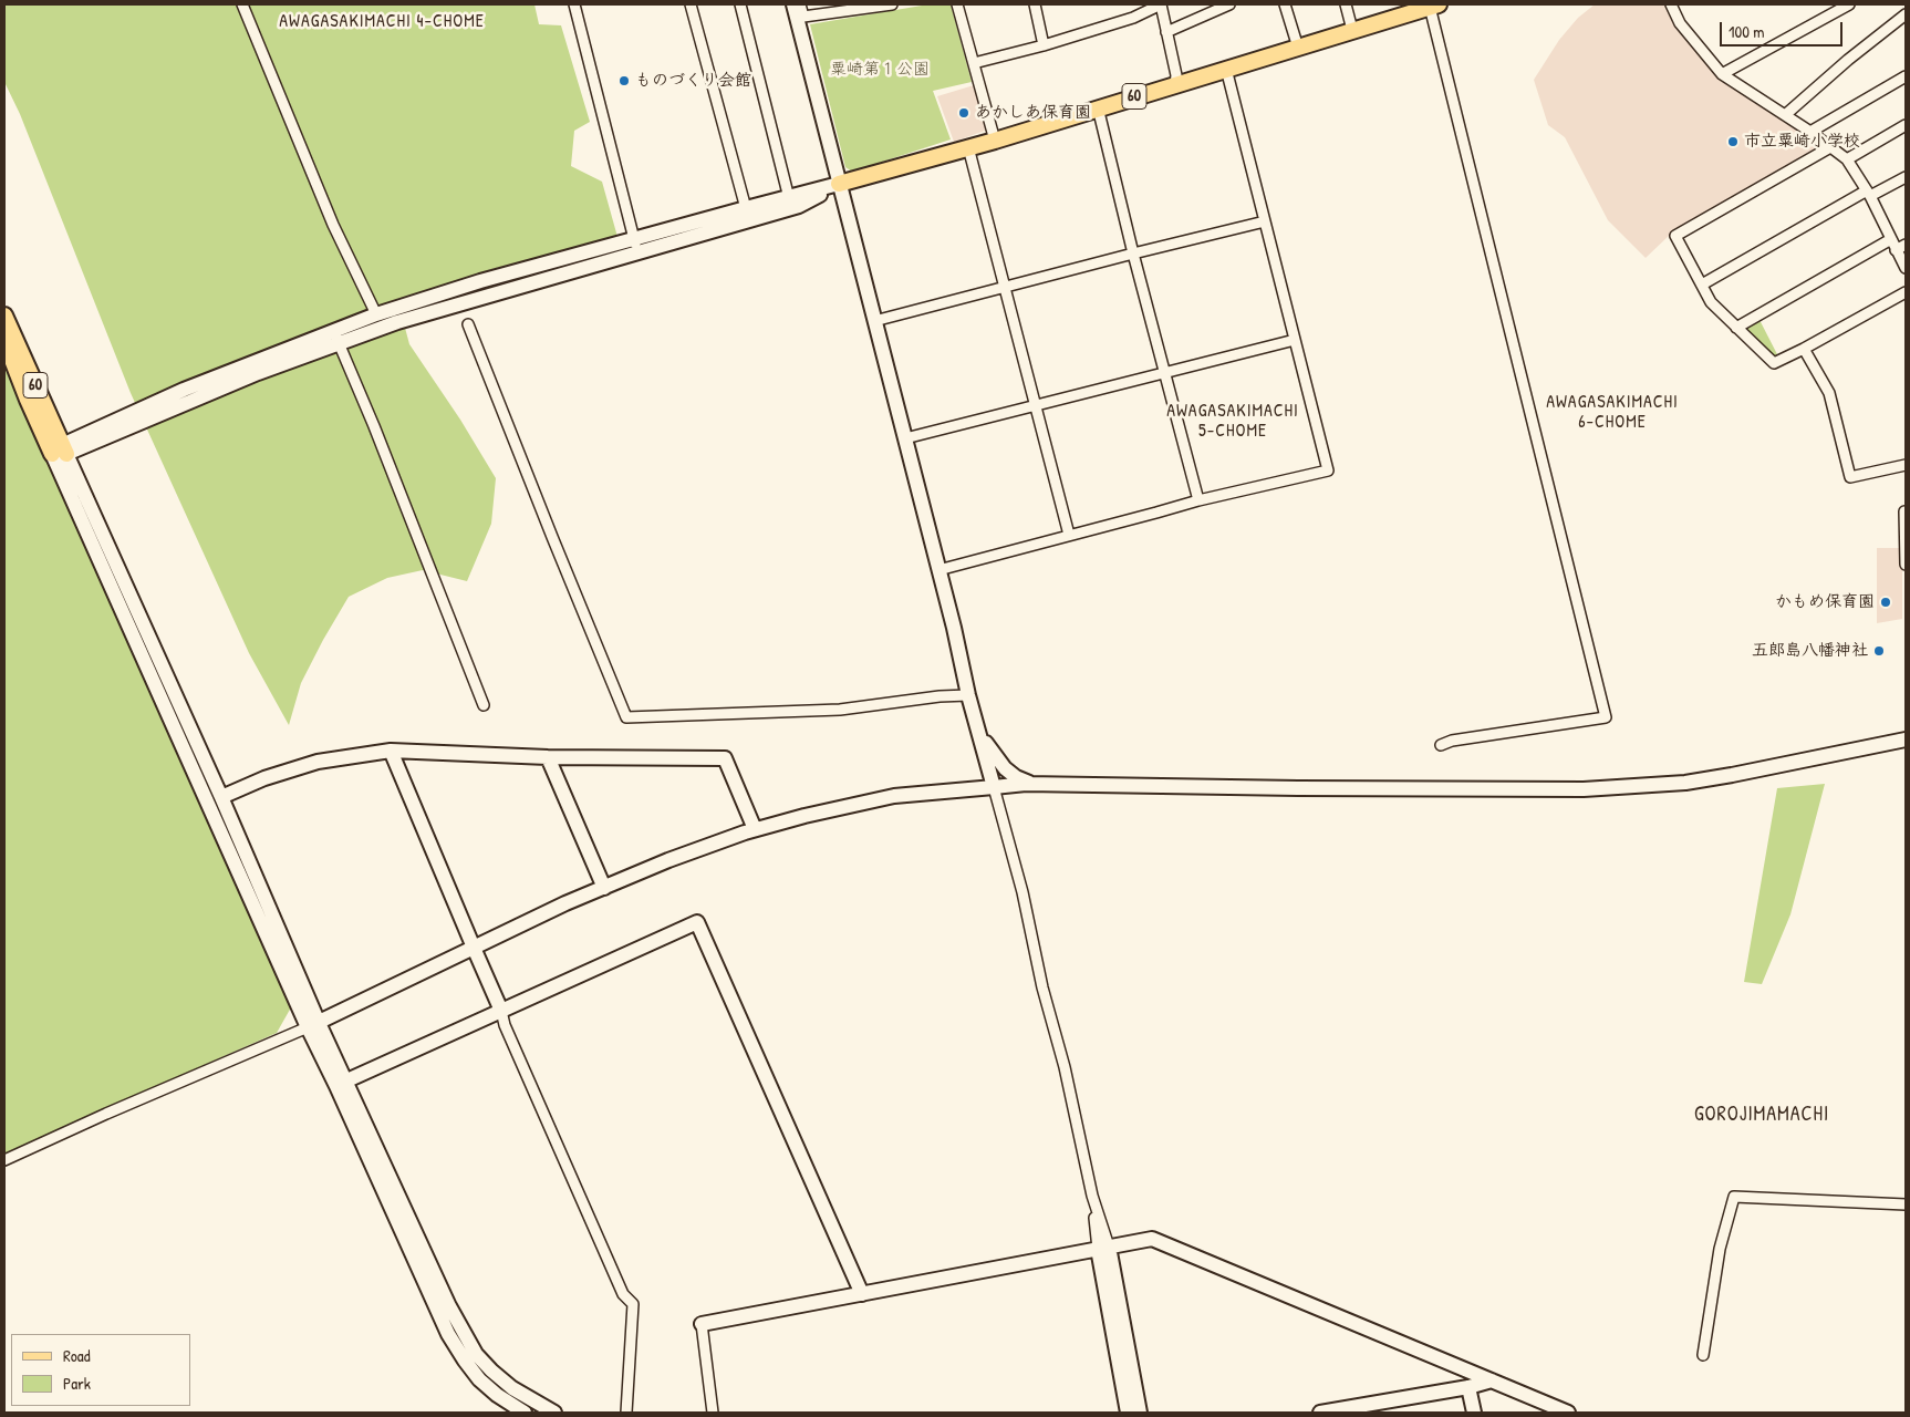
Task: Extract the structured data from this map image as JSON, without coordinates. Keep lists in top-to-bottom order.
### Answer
{
  "streets": {
    "main road": ["60"]
  },
  "districts": [
    "AWAGASAKIMACHI 4-CHOME",
    "AWAGASAKIMACHI 6-CHOME",
    "AWAGASAKIMACHI 5-CHOME",
    "GOROJIMAMACHI"
  ],
  "parks": ["粟崎第１公園"],
  "places": [
    "ものづくり会館",
    "あかしあ保育園",
    "市立粟崎小学校",
    "かもめ保育園",
    "五郎島八幡神社"
  ],
  "legend": ["Road", "Park"],
  "scale_bar": "100 m"
}
